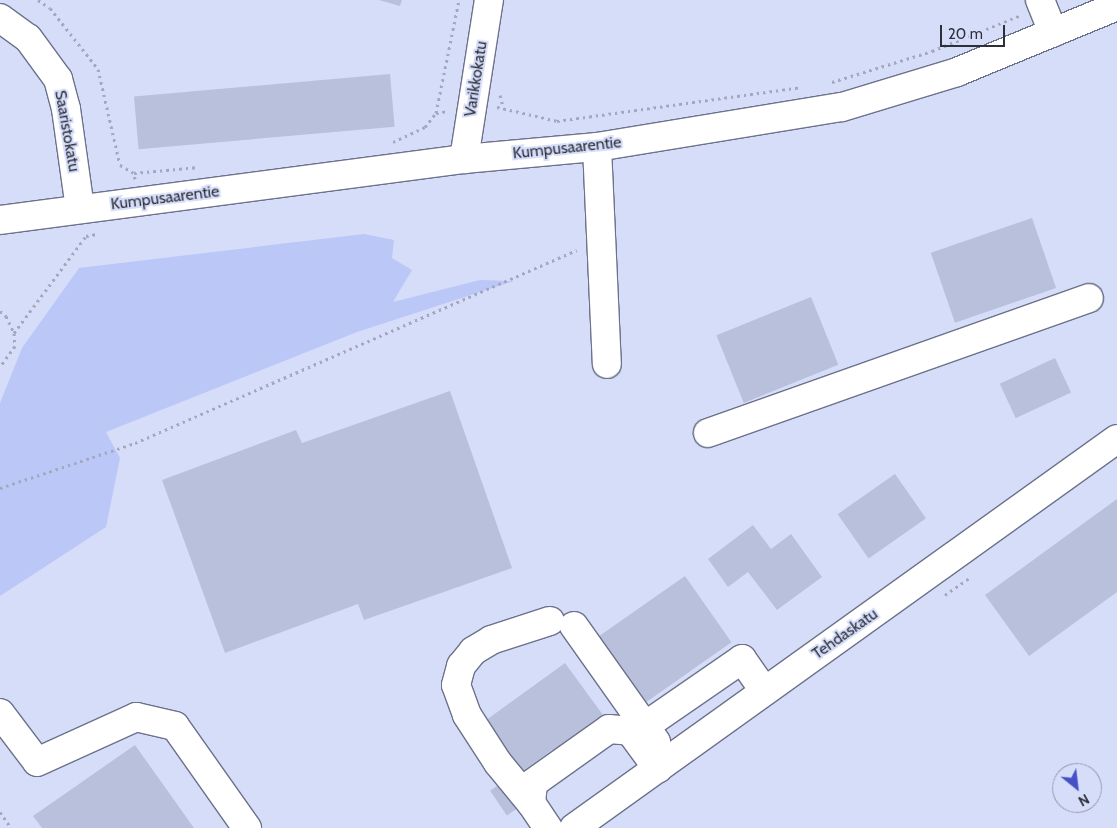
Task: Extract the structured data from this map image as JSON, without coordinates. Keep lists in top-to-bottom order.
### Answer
{
  "streets": {
    "street": [
      "Varikkokatu",
      "Saaristokatu",
      "Kumpusaarentie",
      "Tehdaskatu"
    ]
  },
  "crossings": [
    ["Varikkokatu", "Kumpusaarentie"],
    ["Saaristokatu", "Kumpusaarentie"]
  ],
  "scale_bar": "20 m",
  "north": "bottom right"
}
